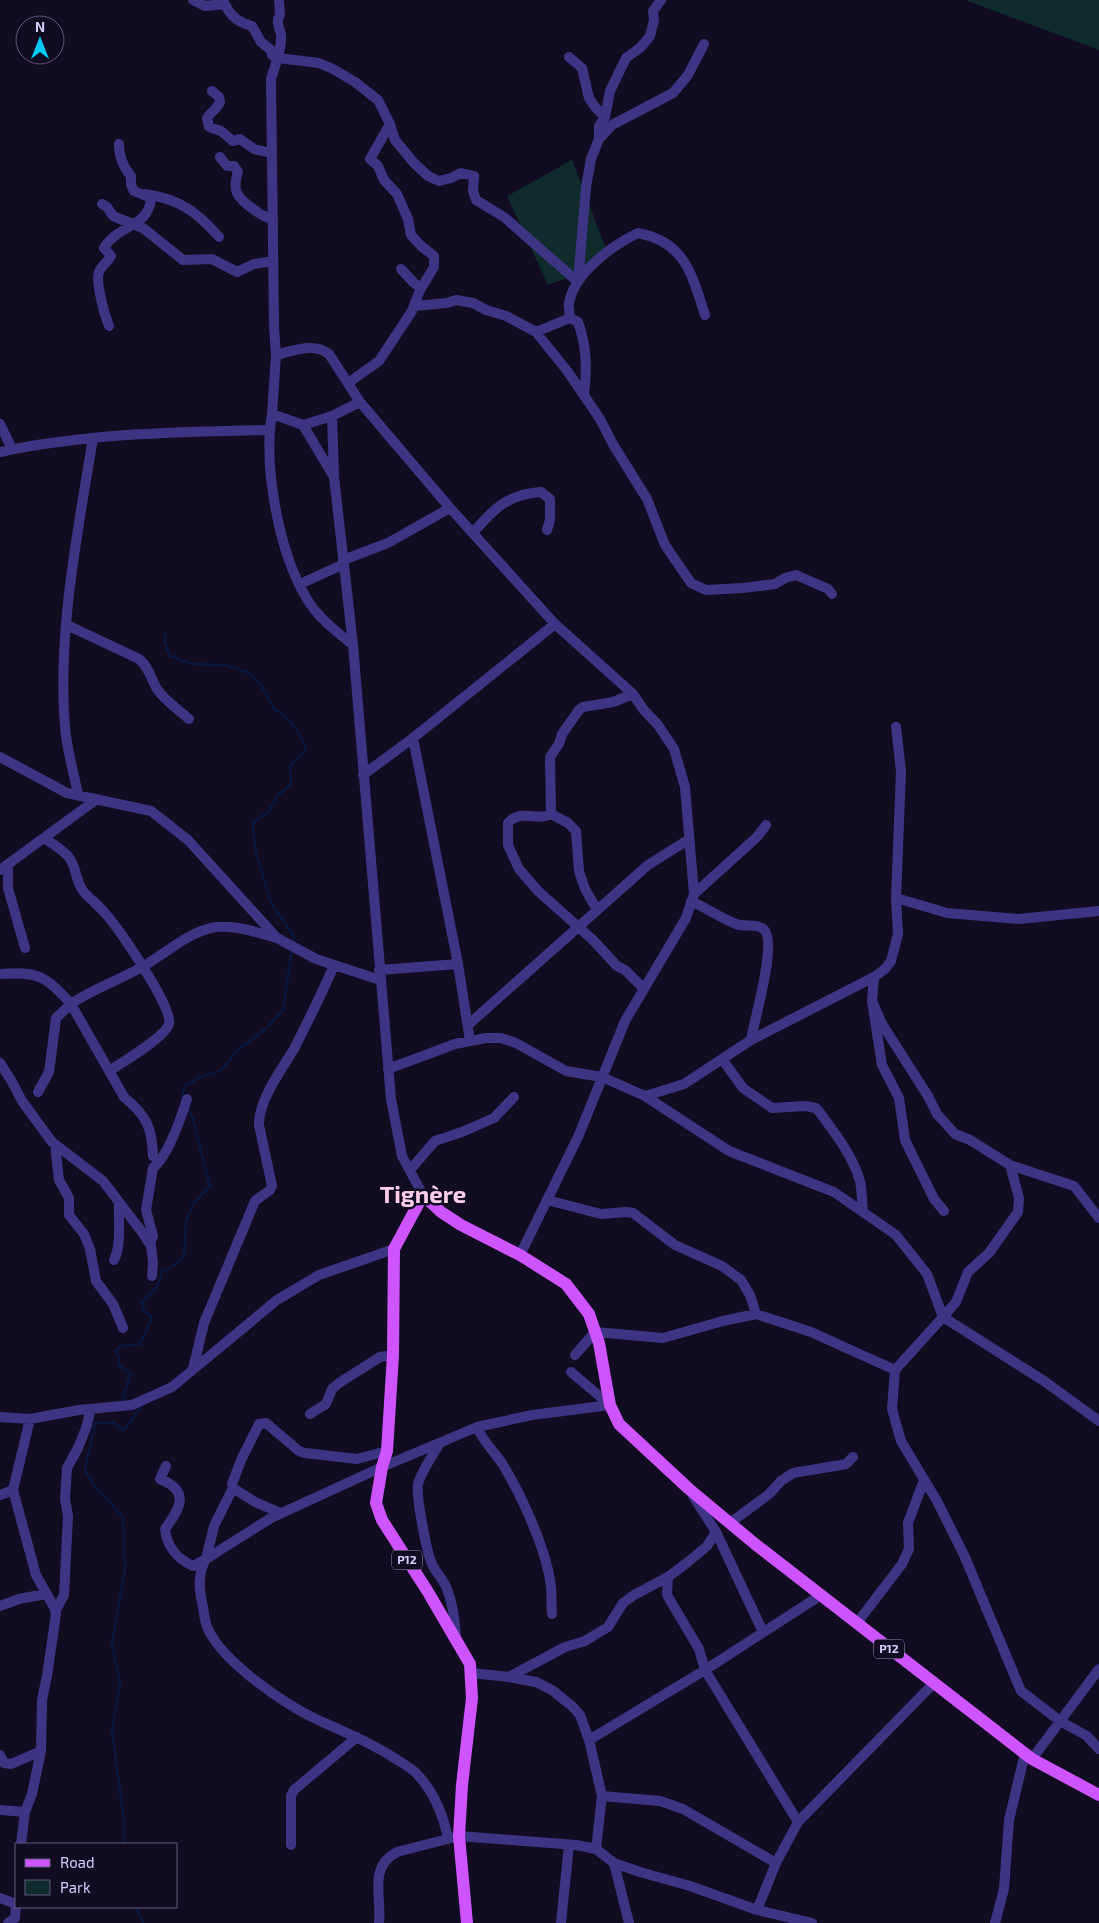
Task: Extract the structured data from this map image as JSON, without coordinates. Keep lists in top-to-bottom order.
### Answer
{
  "streets": {
    "main road": ["P12"]
  },
  "districts": ["Tignère"],
  "legend": ["Road", "Park"],
  "north": "top"
}
